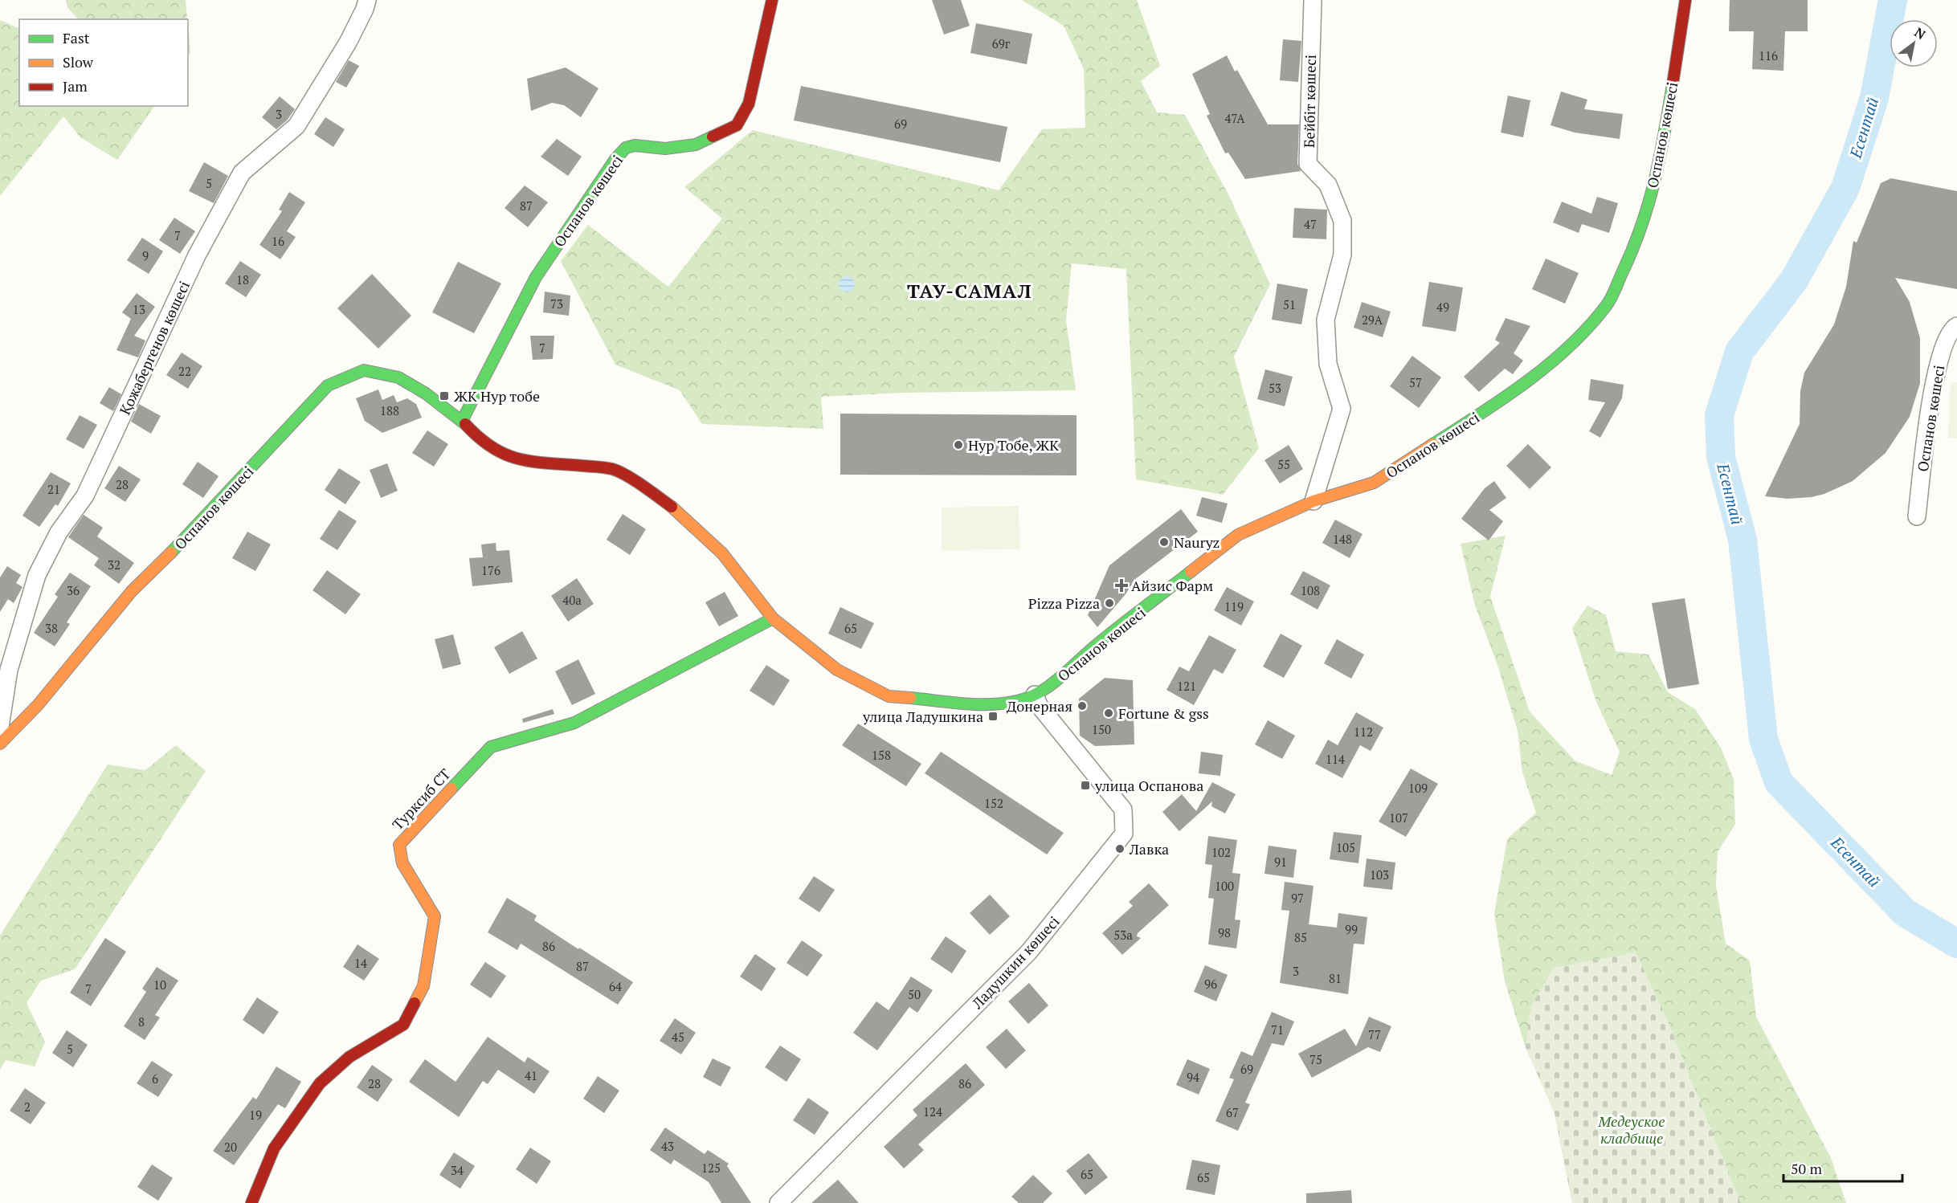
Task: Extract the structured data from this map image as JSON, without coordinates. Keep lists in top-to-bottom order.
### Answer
{
  "streets": {
    "street": [
      "Бейбіт көшесі",
      "Оспанов көшесі",
      "Қожабергенов көшесі",
      "Турксиб СТ",
      "Ладушкин көшесі"
    ]
  },
  "crossings": [
    ["Бейбіт көшесі", "Оспанов көшесі"],
    ["Оспанов көшесі", "Турксиб СТ"],
    ["Оспанов көшесі", "Ладушкин көшесі"]
  ],
  "districts": ["ТАУ-САМАЛ"],
  "water": ["Есентай"],
  "parks": ["Медеуское кладбище"],
  "places": {
    "transit": ["ЖК Нур тобе", "улица Ладушкина", "улица Оспанова"],
    "other": [
      "Нур Тобе, ЖК",
      "Nauryz",
      "Pizza Pizza",
      "Донерная",
      "Fortune & gss",
      "Лавка"
    ],
    "health": ["Айзис Фарм"]
  },
  "house_numbers": [
    "69г",
    "116",
    "3",
    "47А",
    "69",
    "5",
    "87",
    "47",
    "7",
    "16",
    "9",
    "18",
    "73",
    "51",
    "49",
    "13",
    "29А",
    "7",
    "22",
    "57",
    "53",
    "188",
    "55",
    "28",
    "21",
    "148",
    "32",
    "176",
    "36",
    "108",
    "40а",
    "119",
    "38",
    "65",
    "121",
    "150",
    "112",
    "158",
    "114",
    "109",
    "152",
    "107",
    "105",
    "102",
    "91",
    "103",
    "100",
    "97",
    "99",
    "98",
    "53а",
    "85",
    "86",
    "14",
    "87",
    "3",
    "81",
    "96",
    "10",
    "64",
    "7",
    "50",
    "8",
    "71",
    "77",
    "45",
    "5",
    "75",
    "69",
    "41",
    "94",
    "6",
    "28",
    "86",
    "2",
    "124",
    "67",
    "19",
    "43",
    "20",
    "125",
    "34",
    "65",
    "65"
  ],
  "legend": ["Fast", "Slow", "Jam"],
  "scale_bar": "50 m",
  "north": "top right"
}
